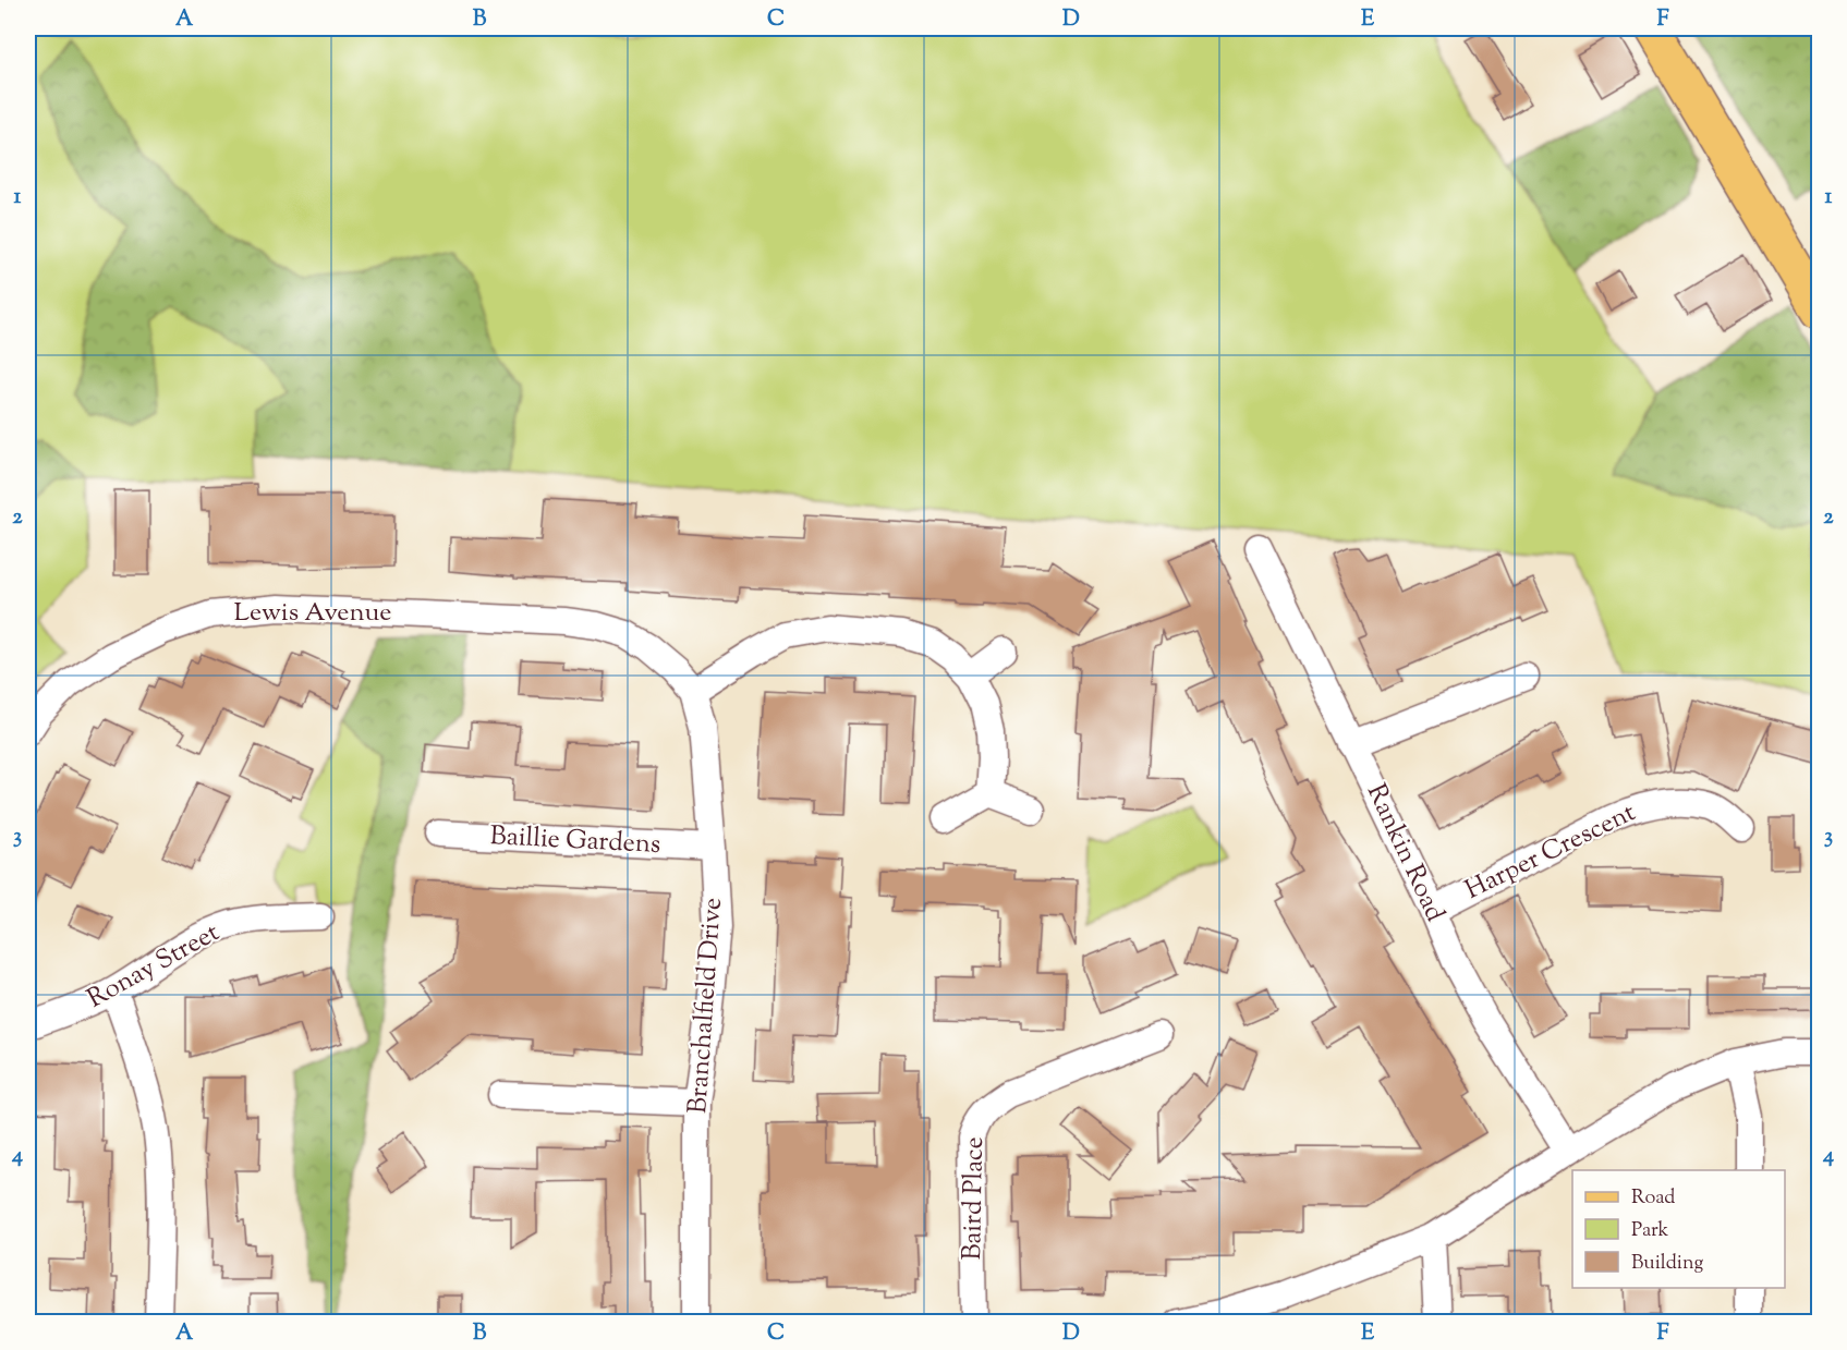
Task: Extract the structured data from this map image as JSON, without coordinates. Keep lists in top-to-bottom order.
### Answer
{
  "streets": {
    "street": [
      "Lewis Avenue",
      "Baillie Gardens",
      "Harper Crescent",
      "Rankin Road",
      "Ronay Street",
      "Branchalfield Drive",
      "Baird Place"
    ]
  },
  "crossings": [
    ["Lewis Avenue", "Branchalfield Drive"],
    ["Baillie Gardens", "Branchalfield Drive"],
    ["Harper Crescent", "Rankin Road"]
  ],
  "legend": ["Road", "Park", "Building"],
  "grid": {
    "columns": [
      "A",
      "B",
      "C",
      "D",
      "E",
      "F"
    ],
    "rows": [
      "1",
      "2",
      "3",
      "4"
    ]
  }
}
